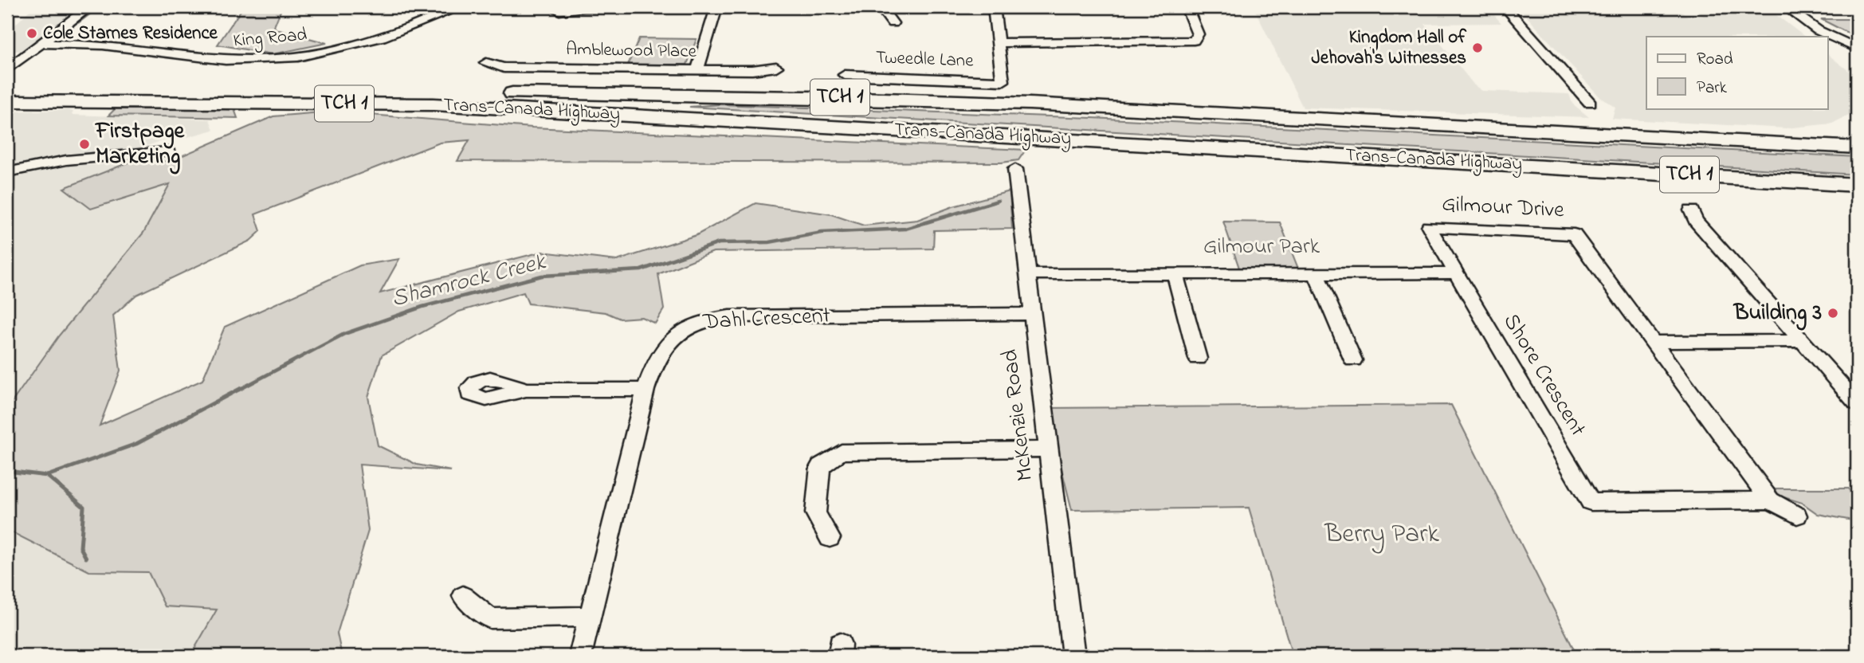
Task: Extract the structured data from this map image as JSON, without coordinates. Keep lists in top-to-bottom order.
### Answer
{
  "streets": {
    "highway": ["TCH 1", "Trans-Canada Highway"],
    "street": [
      "King Road",
      "Amblewood Place",
      "Tweedle Lane",
      "Gilmour Drive",
      "Dahl Crescent",
      "Shore Crescent",
      "McKenzie Road"
    ]
  },
  "crossings": [
    ["Gilmour Drive", "Shore Crescent"],
    ["Dahl Crescent", "McKenzie Road"]
  ],
  "water": ["Shamrock Creek"],
  "parks": ["Gilmour Park", "Berry Park"],
  "places": [
    "Cole Starnes Residence",
    "Kingdom Hall of Jehovah's Witnesses",
    "Firstpage Marketing",
    "Building 3"
  ],
  "legend": ["Road", "Park"]
}
